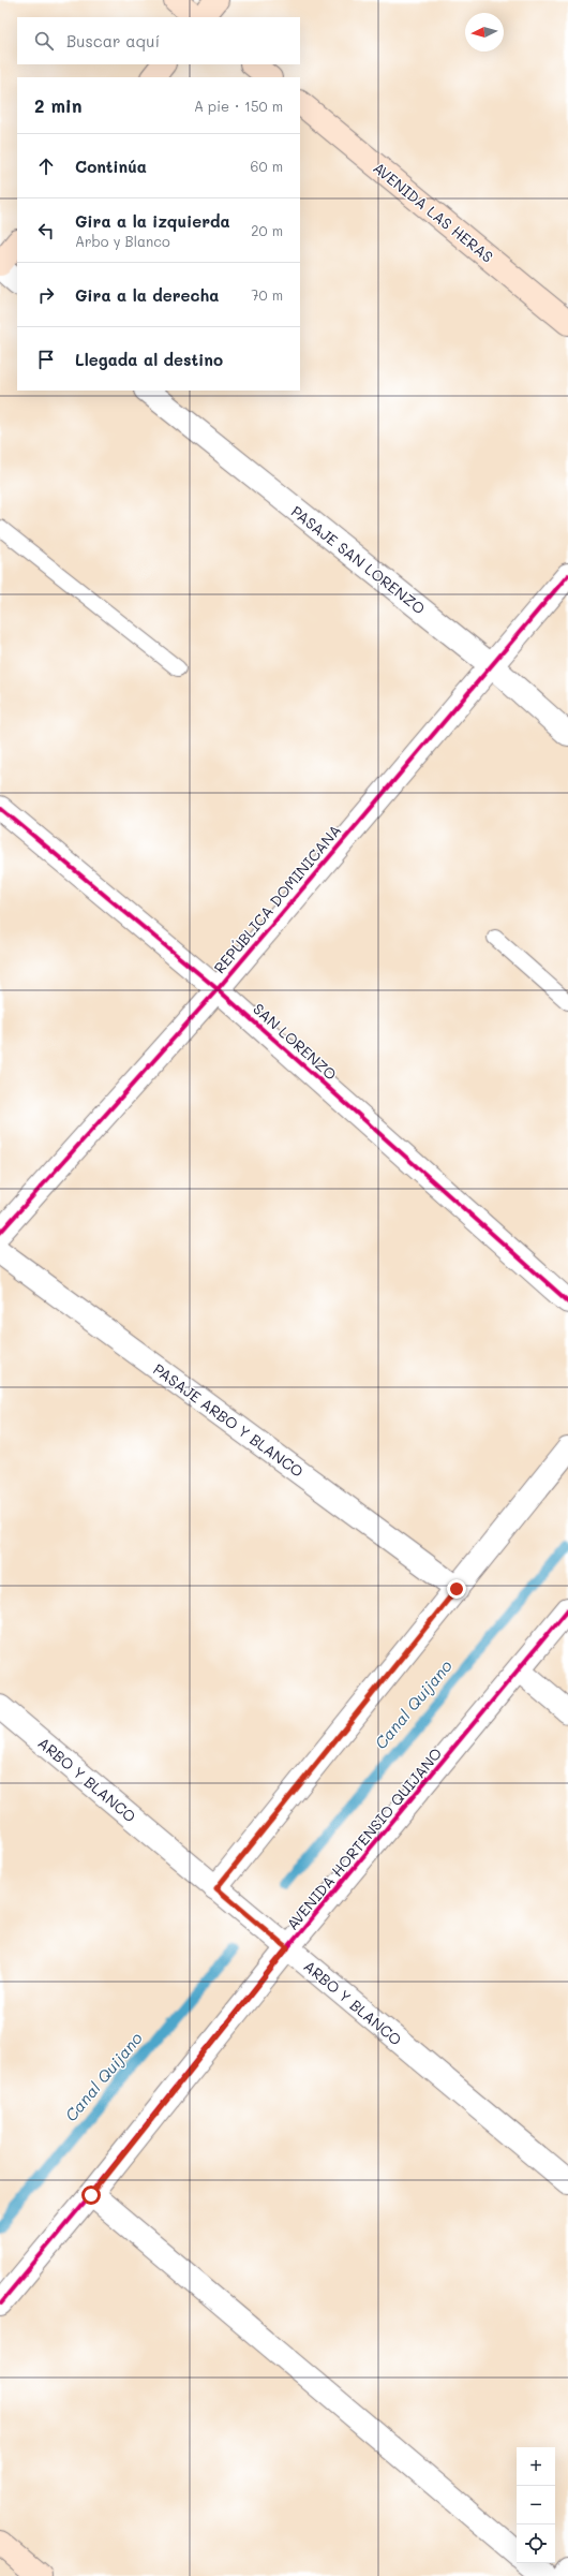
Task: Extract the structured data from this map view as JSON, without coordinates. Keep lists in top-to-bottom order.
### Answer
{
  "streets": {
    "main road": ["AVENIDA LAS HERAS"],
    "street": [
      "PASAJE SAN LORENZO",
      "REPÚBLICA DOMINICANA",
      "SAN LORENZO",
      "PASAJE ARBO Y BLANCO",
      "ARBO Y BLANCO",
      "AVENIDA HORTENSIO QUIJANO"
    ]
  },
  "crossings": [
    ["PASAJE SAN LORENZO", "REPÚBLICA DOMINICANA"],
    ["REPÚBLICA DOMINICANA", "SAN LORENZO"],
    ["ARBO Y BLANCO", "AVENIDA HORTENSIO QUIJANO"]
  ],
  "water": ["Canal Quijano"],
  "north": "left",
  "page": {
    "search": "Buscar aquí",
    "heading": ["2 min", "A pie · 150 m"],
    "list": [
      ["Continúa", "60 m"],
      ["Gira a la izquierda", "Arbo y Blanco", "20 m"],
      ["Gira a la derecha", "70 m"],
      "Llegada al destino"
    ],
    "map_buttons": ["+", "−"]
  }
}
